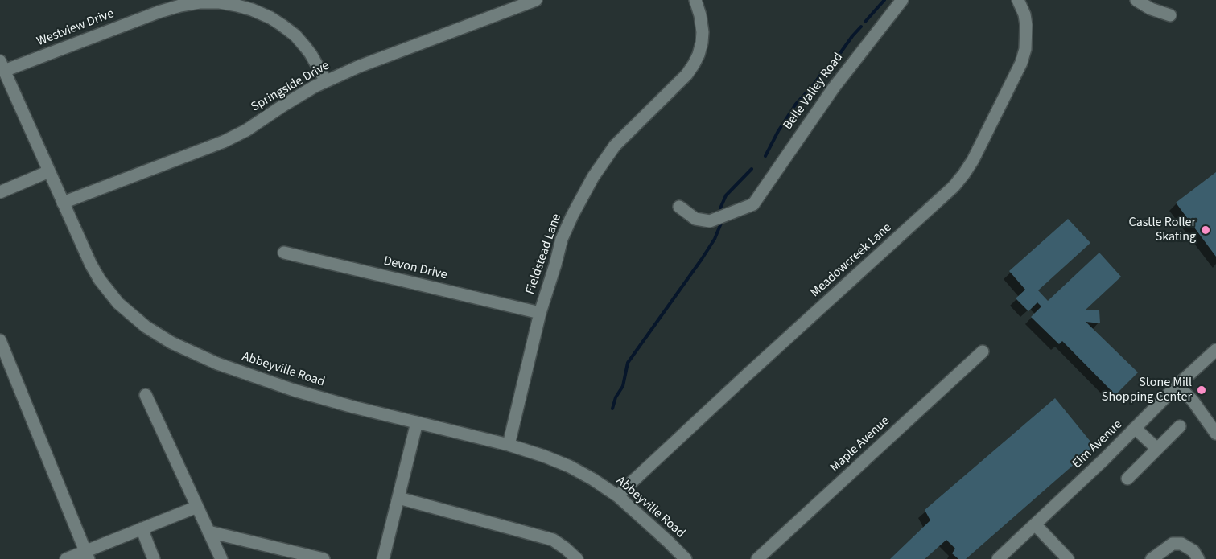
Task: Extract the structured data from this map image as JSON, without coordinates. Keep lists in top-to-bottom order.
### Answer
{
  "streets": {
    "street": [
      "Westview Drive",
      "Springside Drive",
      "Belle Valley Road",
      "Fieldstead Lane",
      "Meadowcreek Lane",
      "Devon Drive",
      "Abbeyville Road",
      "Maple Avenue",
      "Elm Avenue"
    ]
  },
  "crossings": [
    ["Westview Drive", "Springside Drive"],
    ["Westview Drive", "Abbeyville Road"],
    ["Springside Drive", "Abbeyville Road"],
    ["Fieldstead Lane", "Devon Drive"],
    ["Fieldstead Lane", "Abbeyville Road"],
    ["Meadowcreek Lane", "Abbeyville Road"]
  ],
  "places": ["Castle Roller Skating", "Stone Mill Shopping Center"]
}
